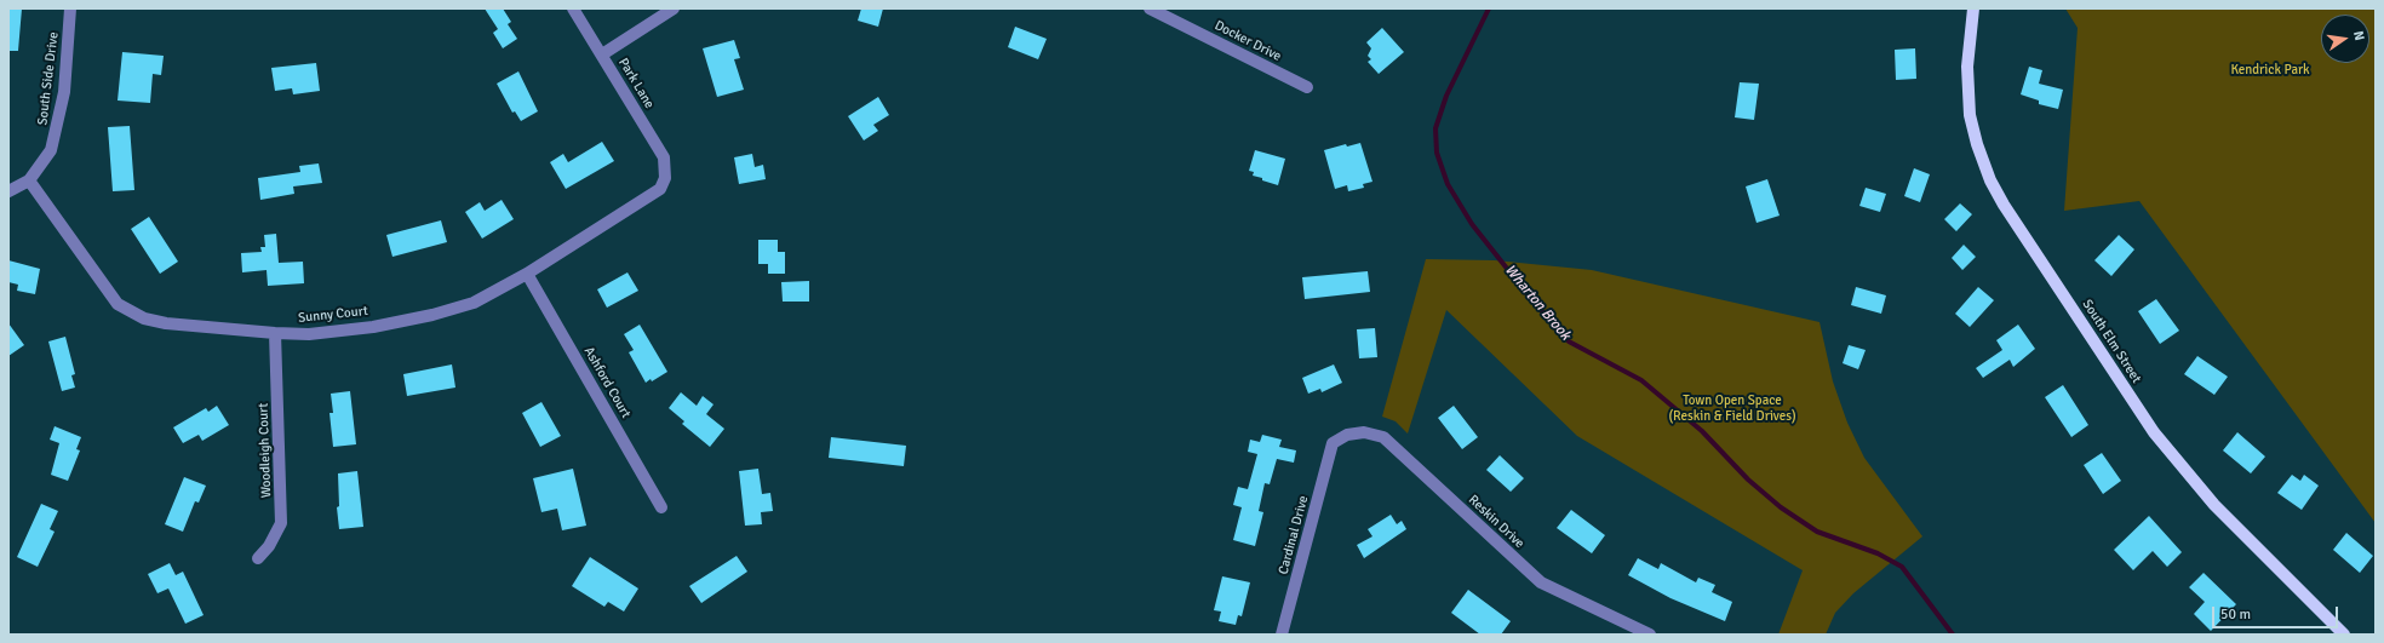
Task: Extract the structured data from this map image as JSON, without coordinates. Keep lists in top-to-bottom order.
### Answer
{
  "streets": {
    "main road": ["South Elm Street"],
    "street": [
      "Docker Drive",
      "South Side Drive",
      "Park Lane",
      "Sunny Court",
      "Ashford Court",
      "Woodleigh Court",
      "Reskin Drive",
      "Cardinal Drive"
    ]
  },
  "crossings": [
    ["South Side Drive", "Sunny Court"],
    ["Park Lane", "Sunny Court"],
    ["Sunny Court", "Ashford Court"],
    ["Sunny Court", "Woodleigh Court"],
    ["Reskin Drive", "Cardinal Drive"]
  ],
  "water": ["Wharton Brook"],
  "parks": ["Kendrick Park", "Town Open Space (Reskin & Field Drives)"],
  "scale_bar": "50 m",
  "north": "right"
}
